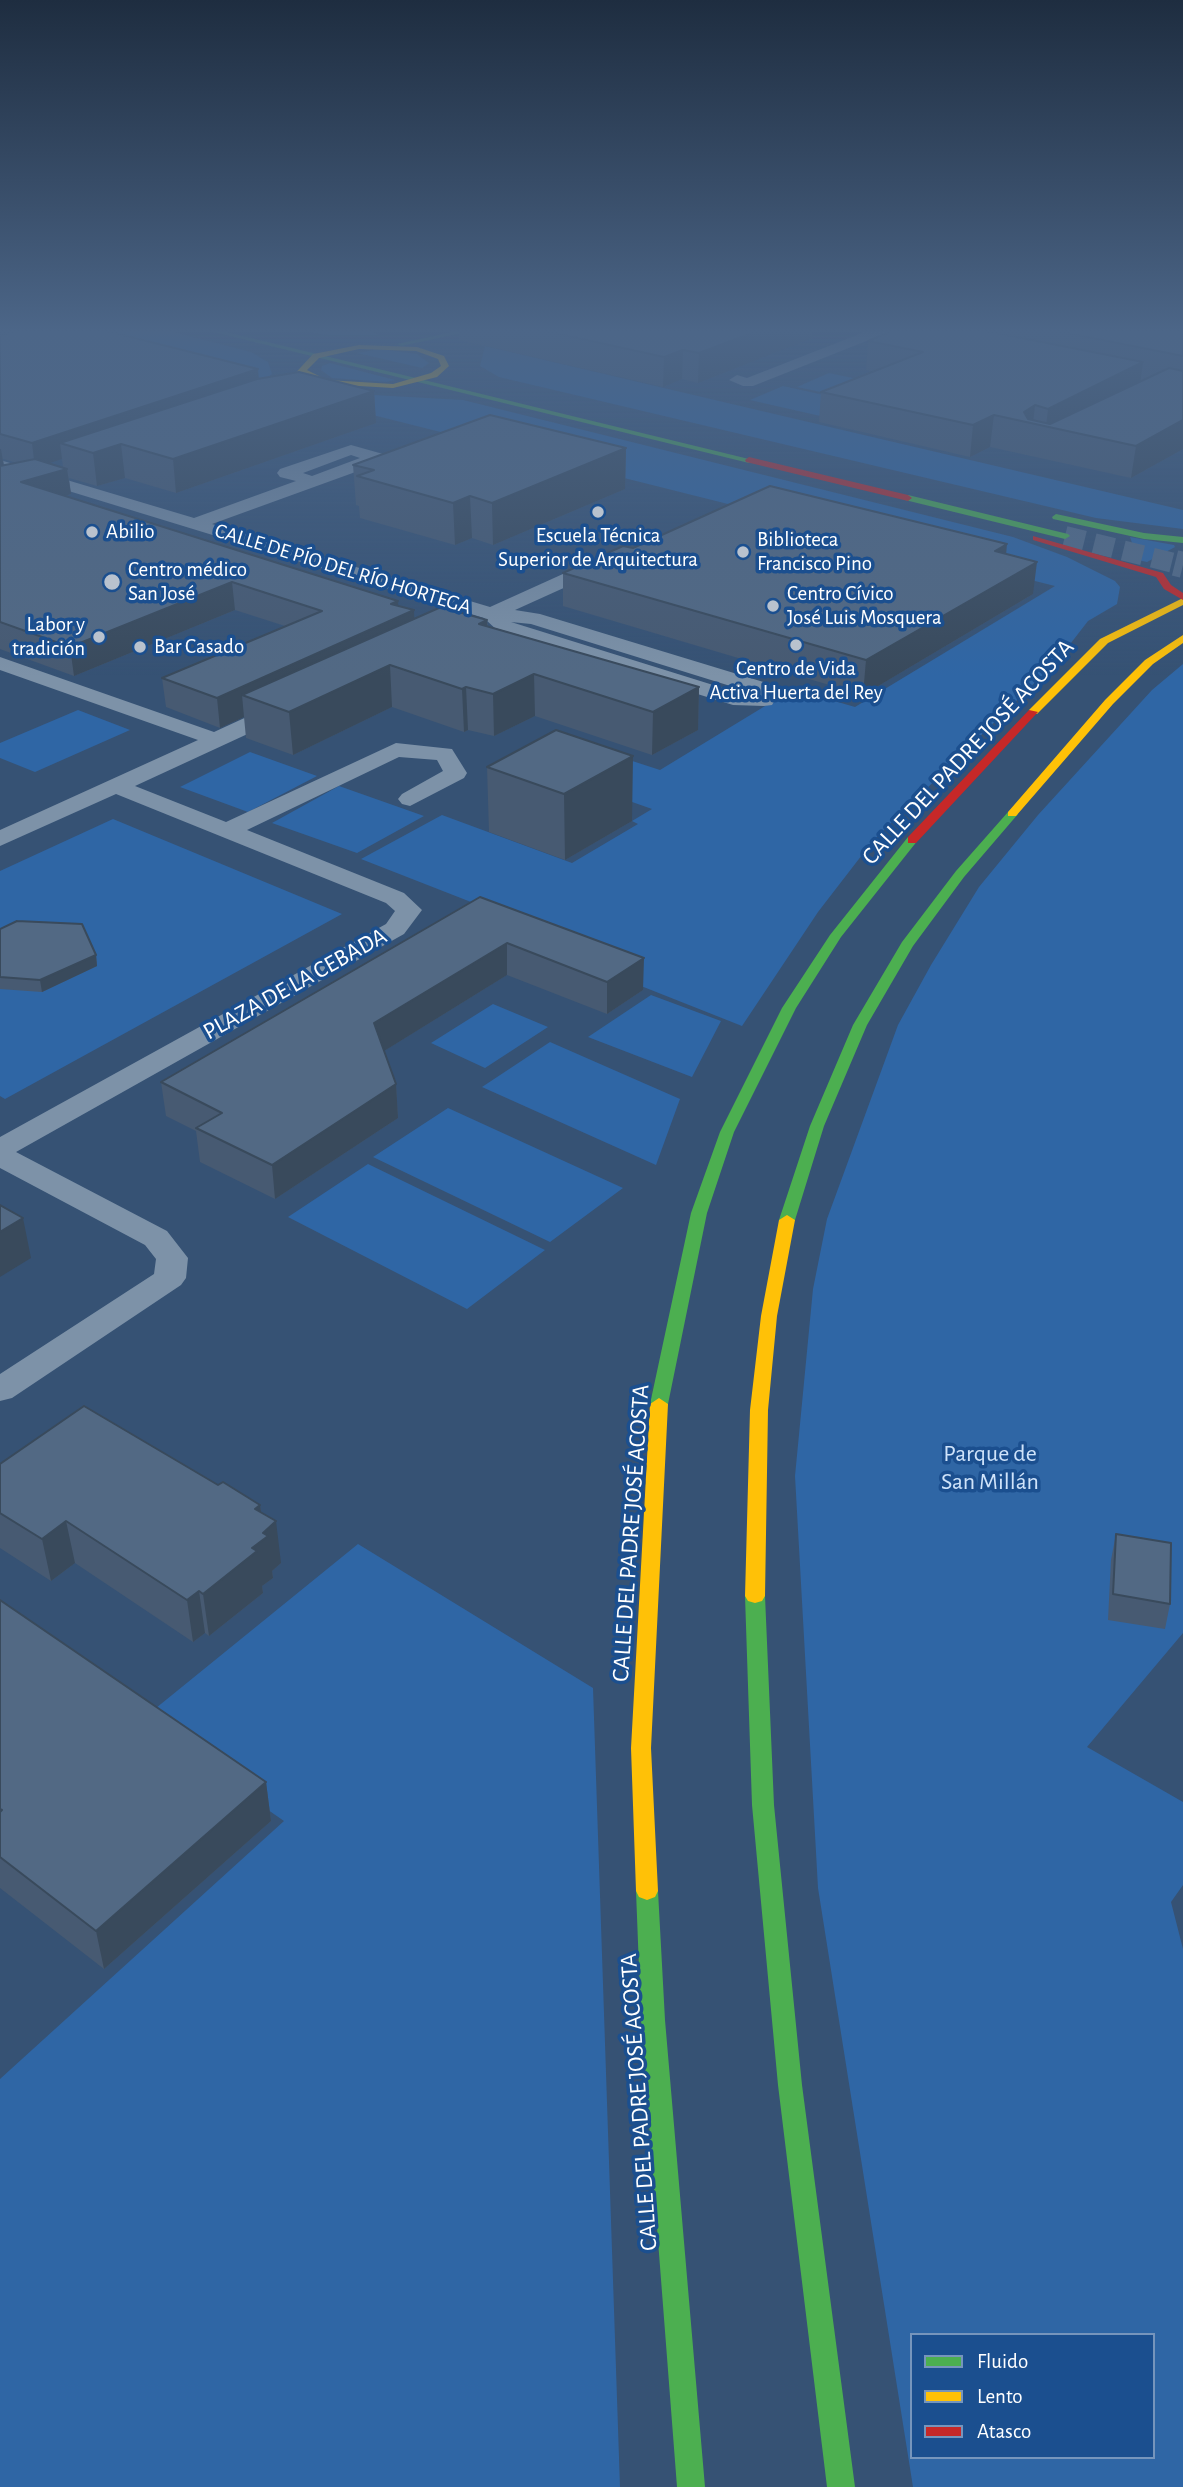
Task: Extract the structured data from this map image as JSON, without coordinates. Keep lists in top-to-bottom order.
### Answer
{
  "streets": {
    "main road": ["CALLE DEL PADRE JOSÉ ACOSTA"],
    "street": ["CALLE DE PÍO DEL RÍO HORTEGA", "PLAZA DE LA CEBADA"]
  },
  "parks": ["Parque de San Millán"],
  "places": [
    "Escuela Técnica Superior de Arquitectura",
    "Abilio",
    "Biblioteca Francisco Pino",
    "Centro médico San José",
    "Centro Cívico José Luis Mosquera",
    "Labor y tradición",
    "Centro de Vida Activa Huerta del Rey",
    "Bar Casado"
  ],
  "legend": ["Fluido", "Lento", "Atasco"]
}
